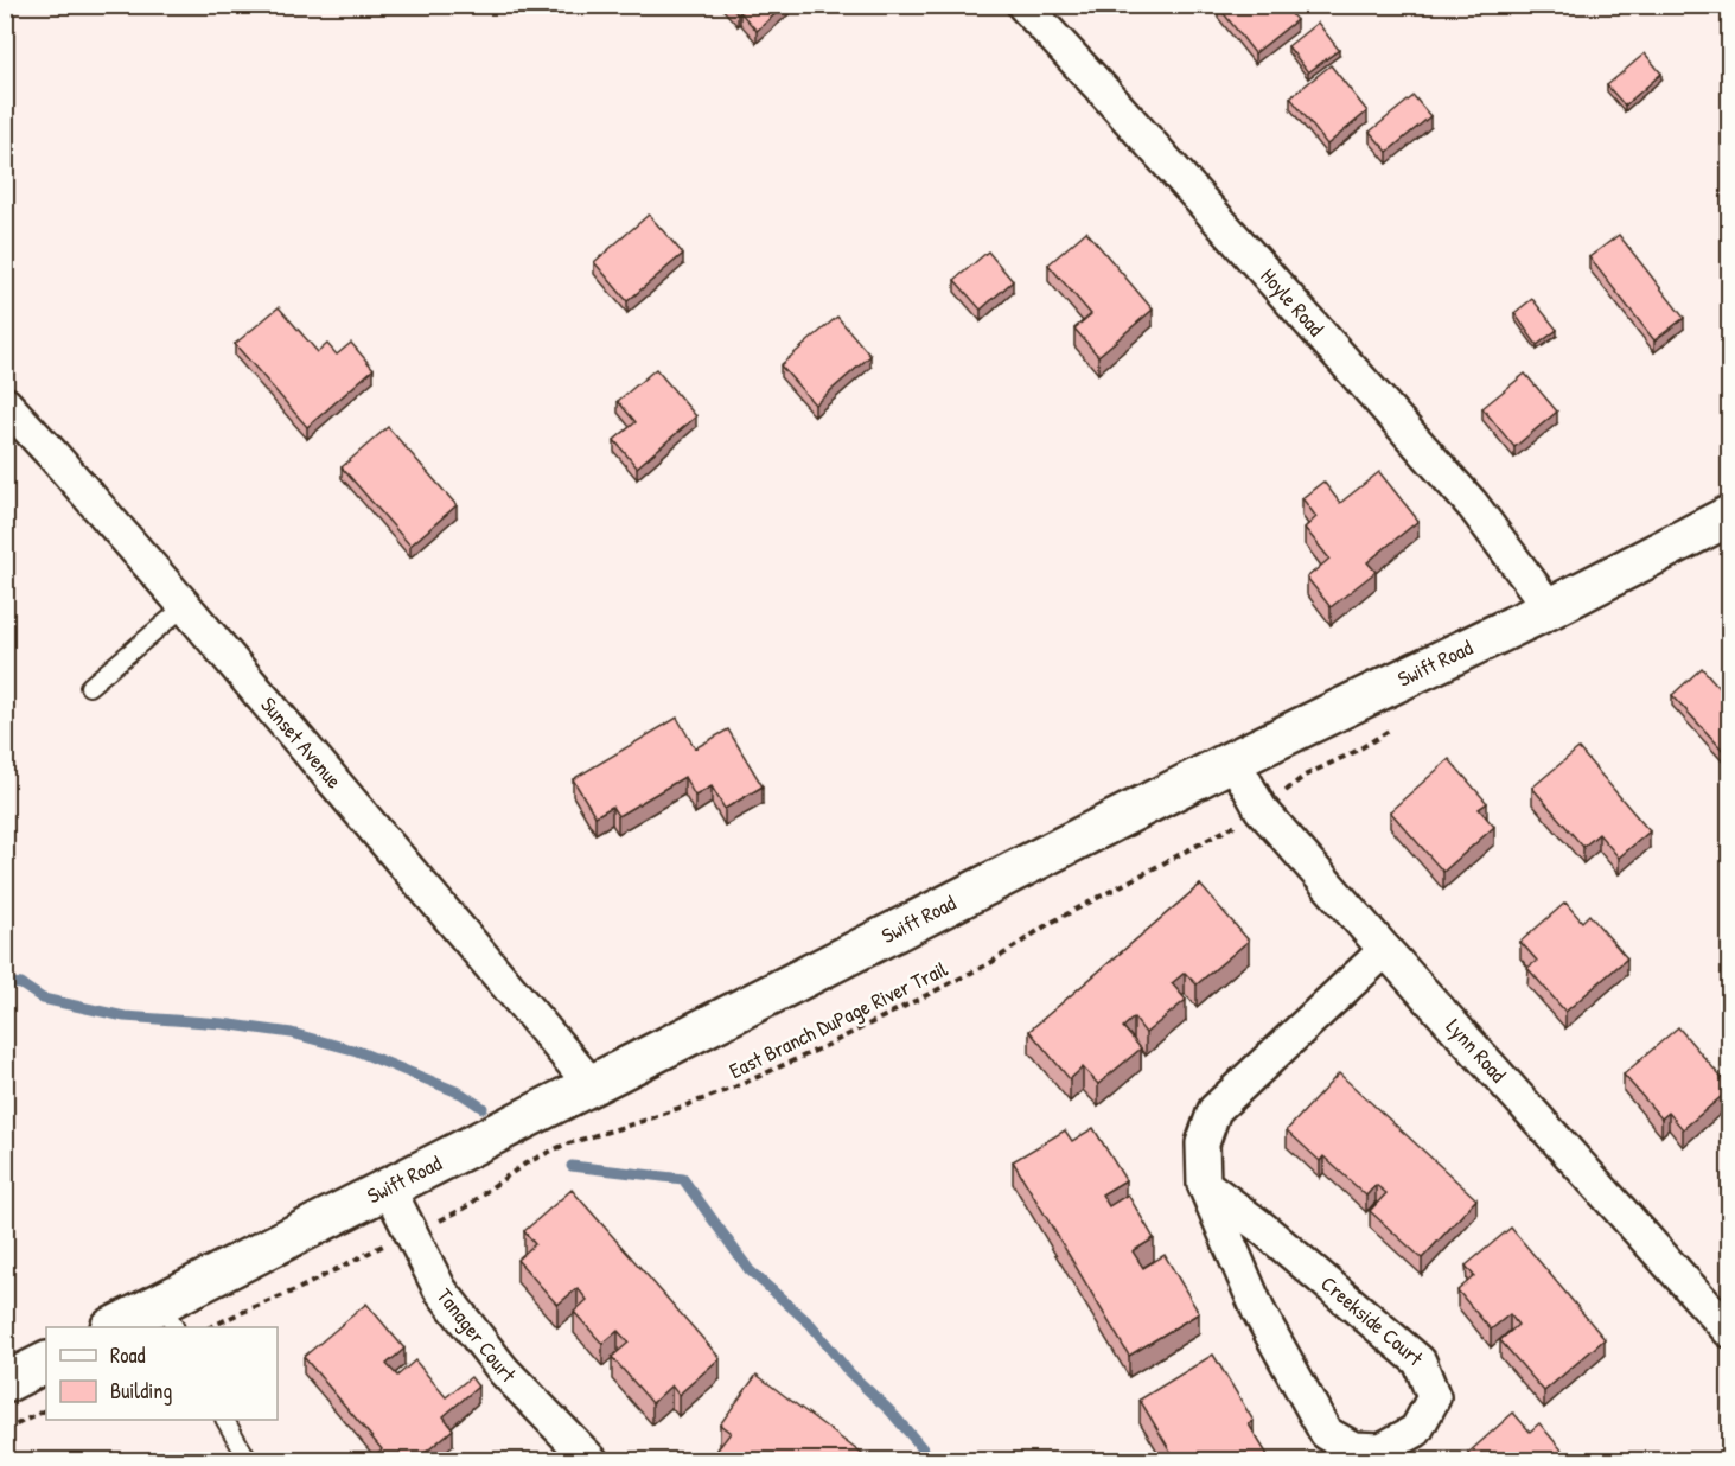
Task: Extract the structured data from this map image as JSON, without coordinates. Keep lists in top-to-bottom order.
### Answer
{
  "streets": {
    "street": [
      "Hoyle Road",
      "Swift Road",
      "Sunset Avenue",
      "Lynn Road",
      "Creekside Court",
      "Tanager Court"
    ],
    "path": ["East Branch DuPage River Trail"]
  },
  "crossings": [
    ["Hoyle Road", "Swift Road"],
    ["Swift Road", "Sunset Avenue"],
    ["Swift Road", "Lynn Road"],
    ["Swift Road", "Tanager Court"],
    ["Lynn Road", "Creekside Court"]
  ],
  "legend": ["Road", "Building"]
}
